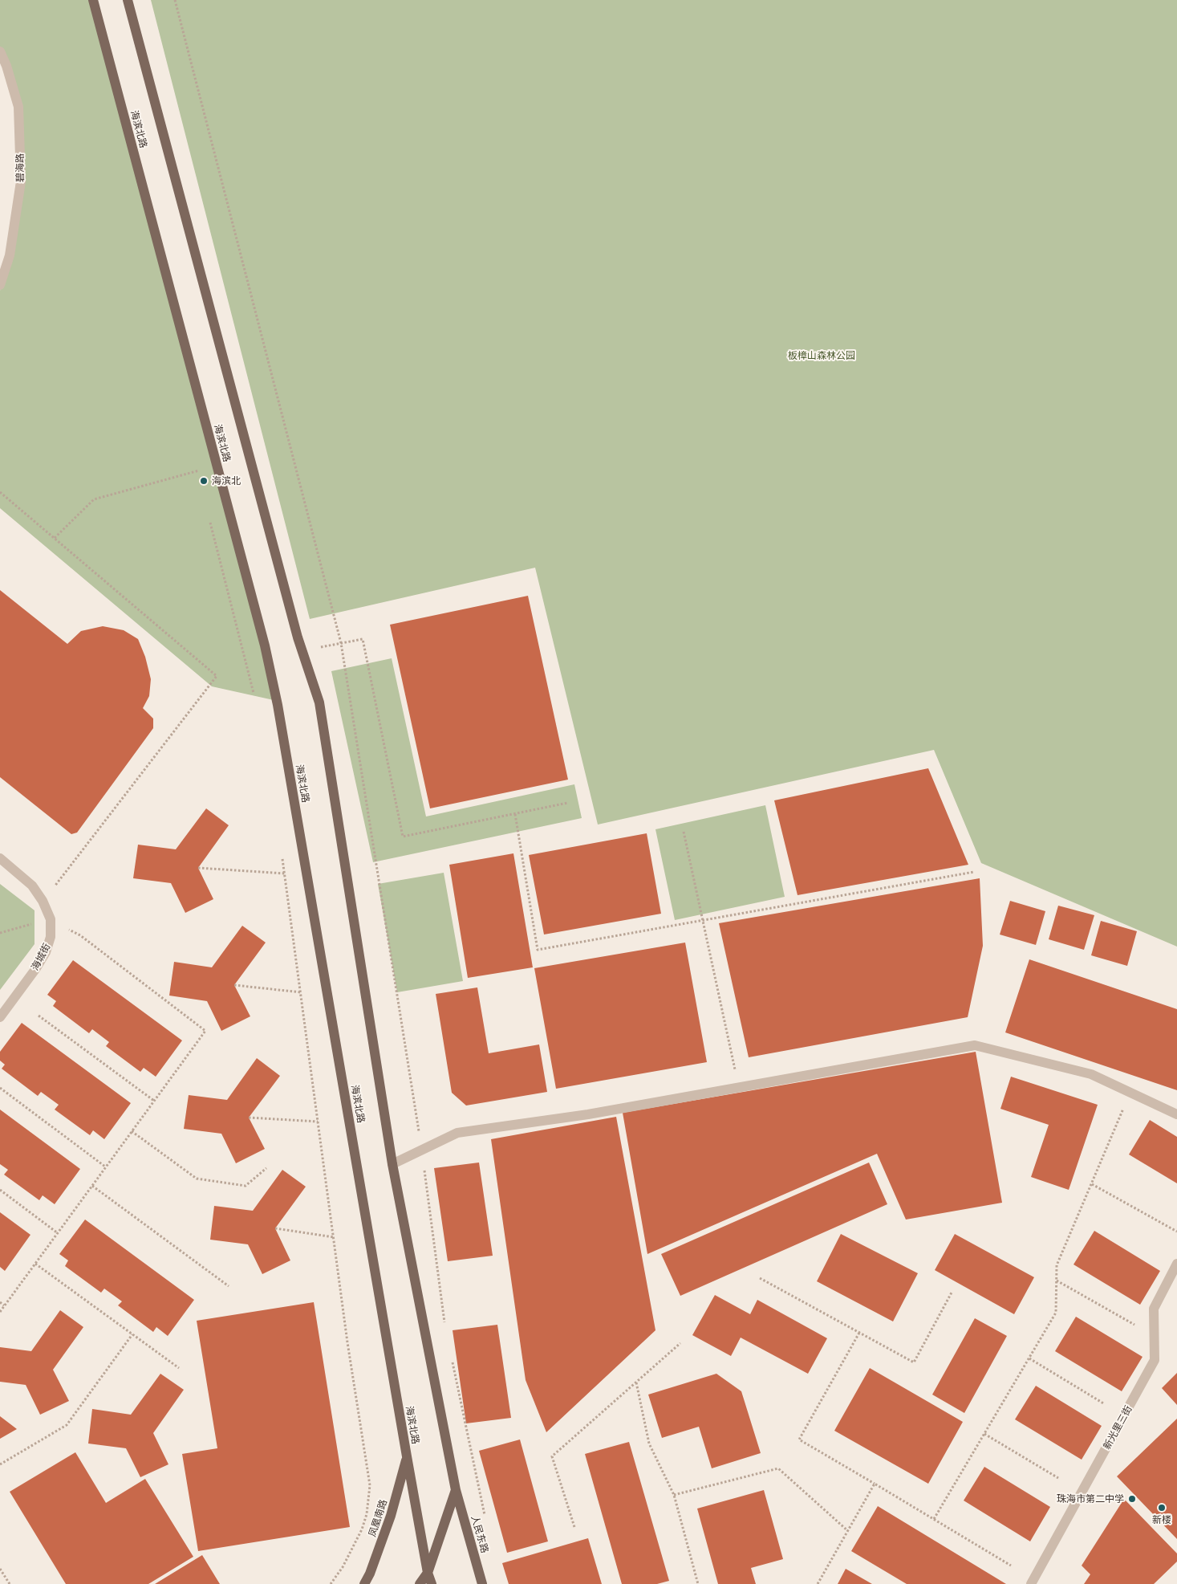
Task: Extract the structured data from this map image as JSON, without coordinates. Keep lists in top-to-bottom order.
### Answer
{
  "streets": {
    "main road": ["海滨北路", "凤凰南路", "人民东路"],
    "street": ["碧海路", "海城街", "新光里三街"]
  },
  "crossings": [
    ["海滨北路", "凤凰南路"]
  ],
  "parks": ["板樟山森林公园"],
  "places": ["海滨北", "珠海市第二中学", "新楼"]
}
